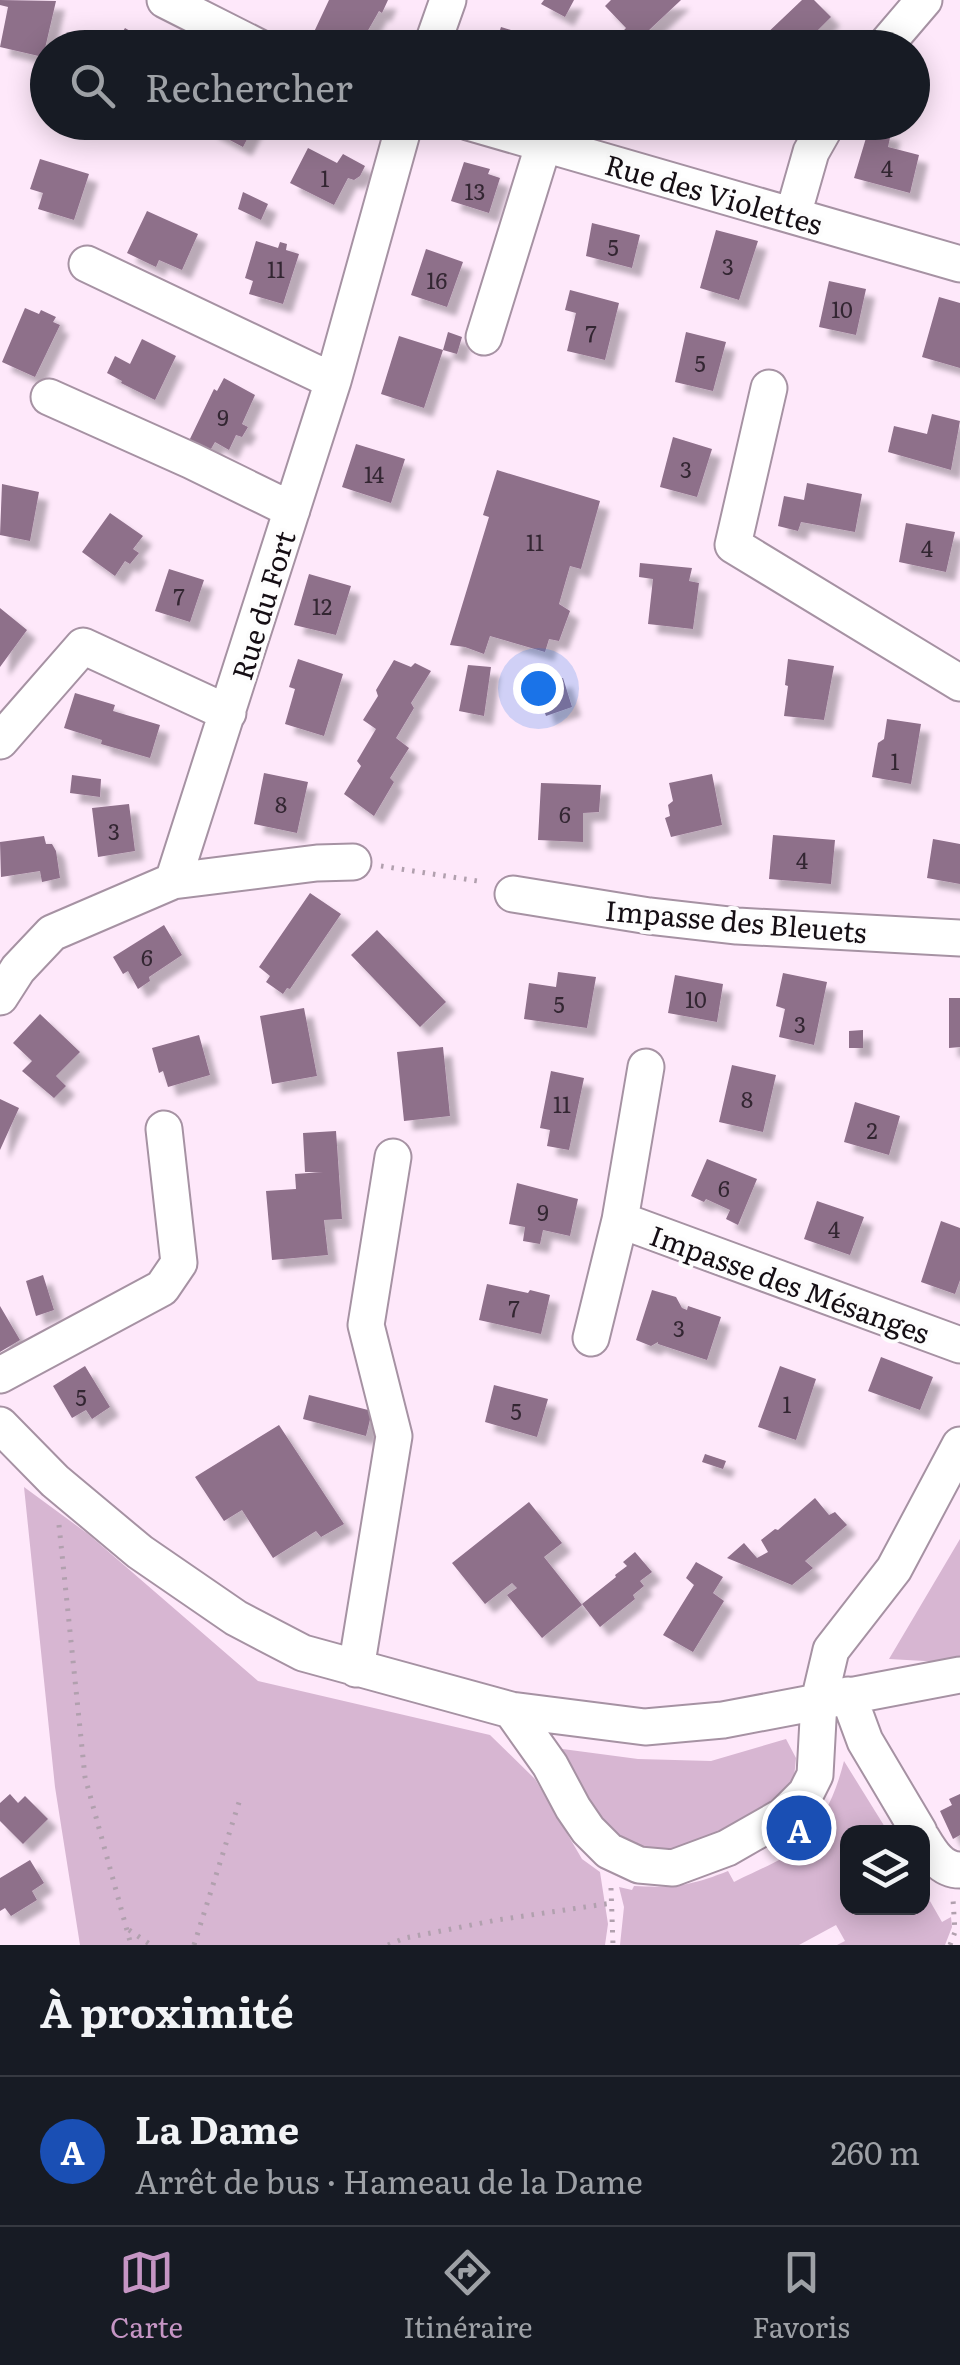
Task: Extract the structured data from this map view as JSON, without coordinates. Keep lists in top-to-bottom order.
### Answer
{
  "streets": {
    "street": [
      "Rue des Violettes",
      "Rue du Fort",
      "Impasse des Bleuets",
      "Impasse des Mésanges"
    ]
  },
  "house_numbers": [
    "4",
    "1",
    "13",
    "5",
    "3",
    "11",
    "16",
    "10",
    "7",
    "5",
    "9",
    "3",
    "14",
    "11",
    "4",
    "7",
    "12",
    "1",
    "8",
    "6",
    "3",
    "4",
    "6",
    "10",
    "5",
    "3",
    "8",
    "11",
    "2",
    "6",
    "9",
    "4",
    "7",
    "3",
    "5",
    "1",
    "5"
  ],
  "page": {
    "search": "Rechercher",
    "pins": "A",
    "heading": "À proximité",
    "list": [
      {
        "mark": "A",
        "name": "La Dame",
        "note": "Arrêt de bus · Hameau de la Dame",
        "value": "260 m"
      }
    ],
    "nav": ["Carte", "Itinéraire", "Favoris"]
  }
}
